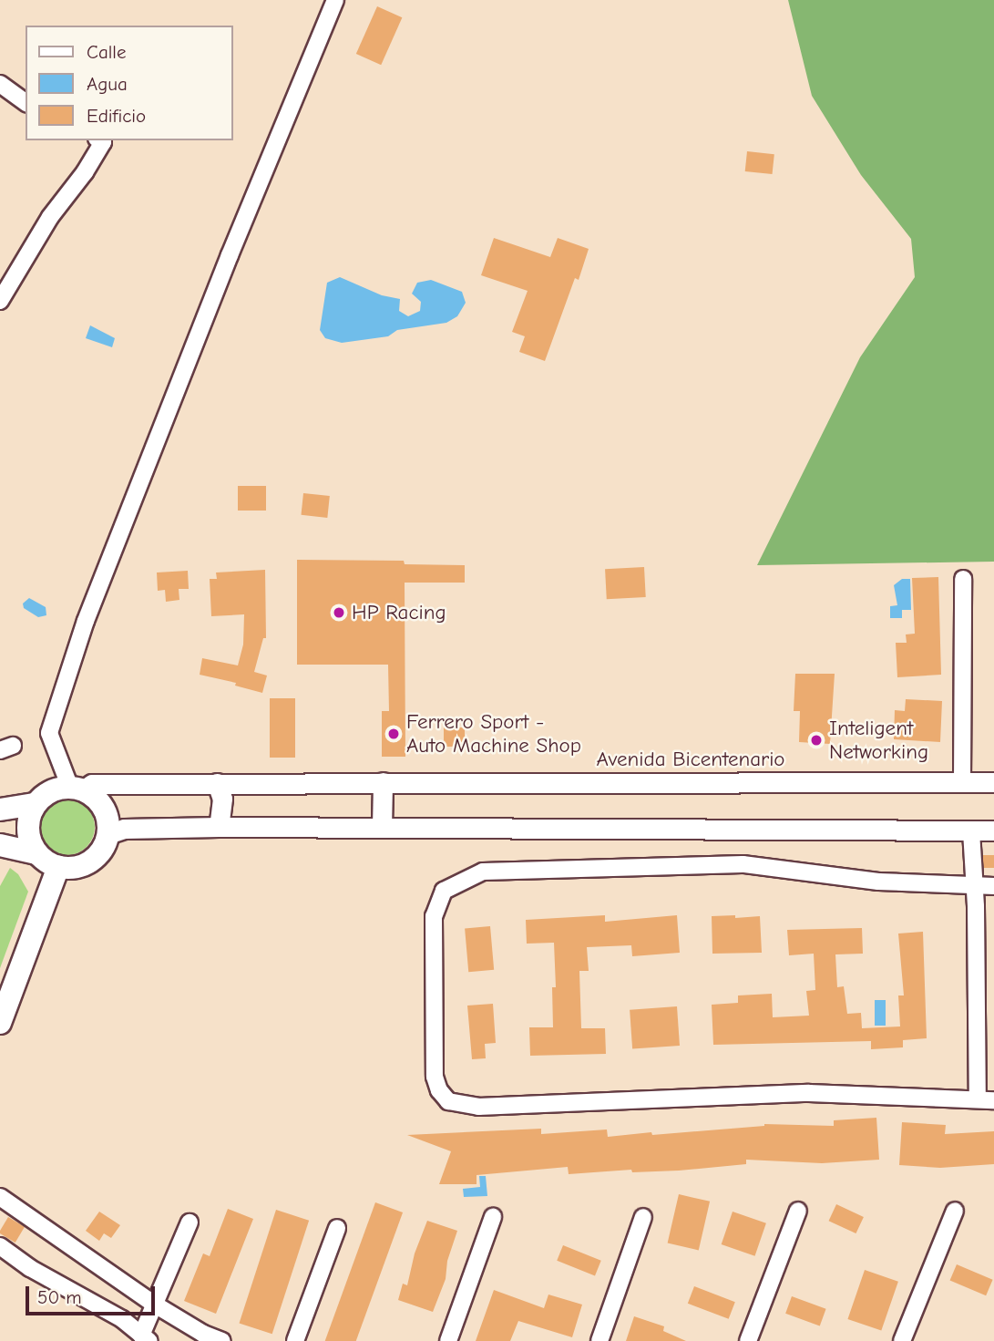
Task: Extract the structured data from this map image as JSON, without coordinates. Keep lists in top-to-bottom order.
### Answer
{
  "streets": {
    "street": ["Avenida Bicentenario"]
  },
  "places": ["HP Racing", "Ferrero Sport - Auto Machine Shop", "Inteligent Networking"],
  "legend": ["Calle", "Agua", "Edificio"],
  "scale_bar": "50 m"
}
